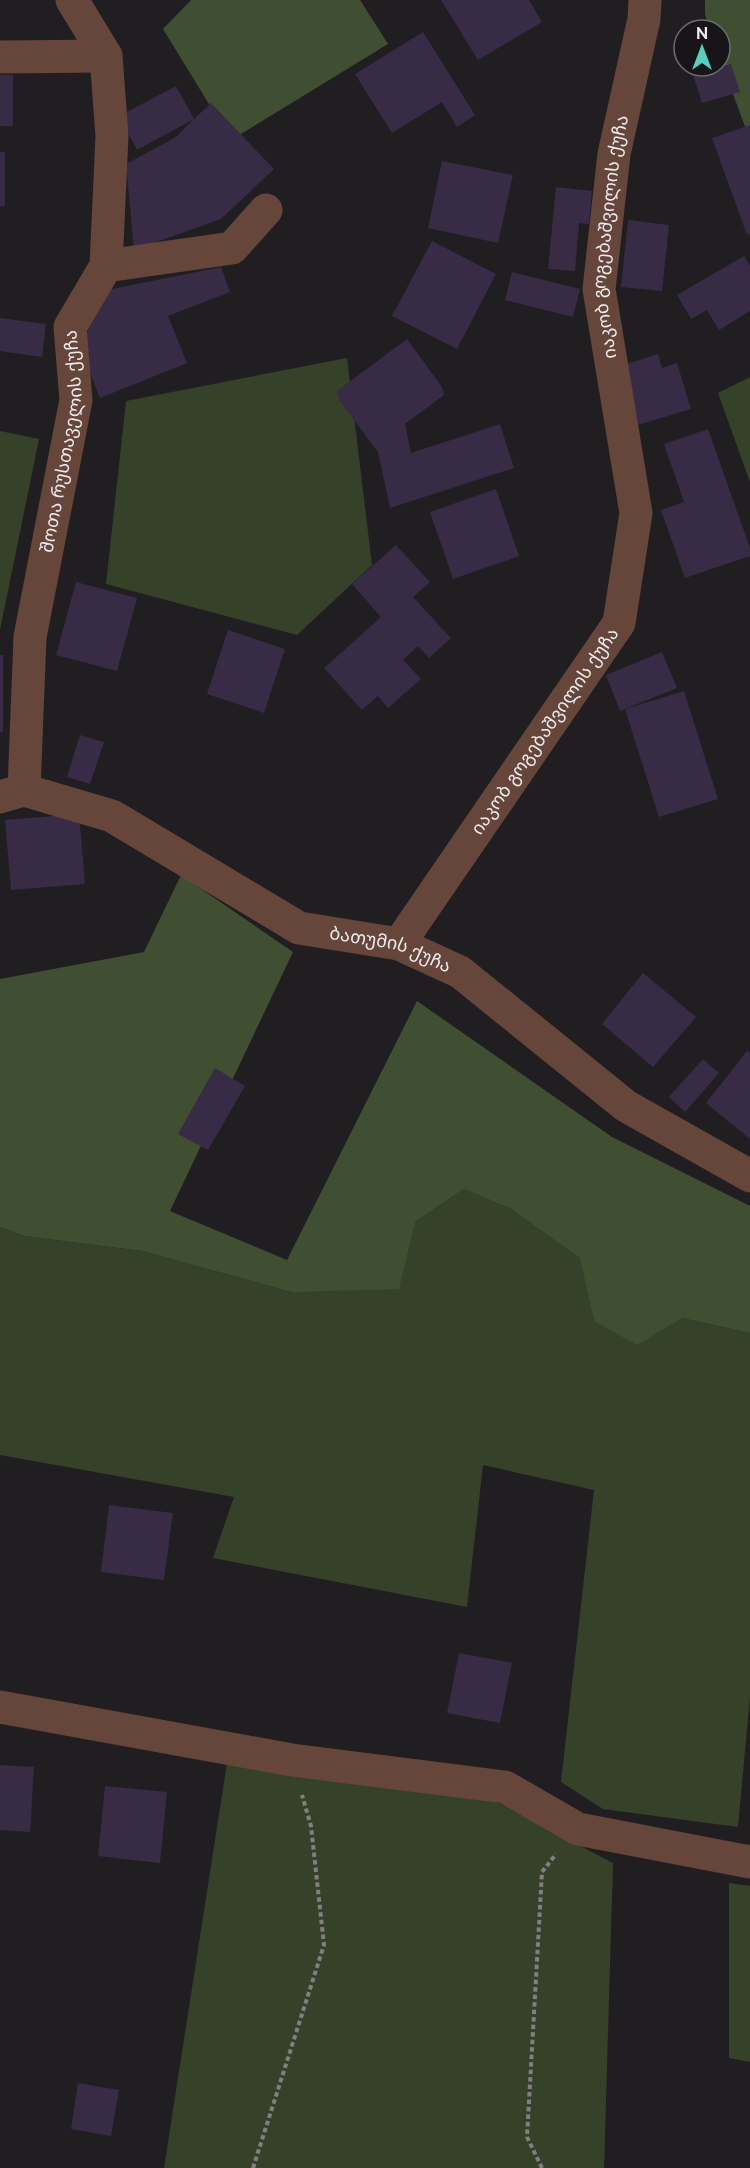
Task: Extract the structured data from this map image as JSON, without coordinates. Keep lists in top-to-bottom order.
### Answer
{
  "streets": {
    "street": ["იაკობ გოგებაშვილის ქუჩა", "შოთა რუსთაველის ქუჩა", "ბათუმის ქუჩა"]
  },
  "crossings": [
    ["იაკობ გოგებაშვილის ქუჩა", "ბათუმის ქუჩა"],
    ["შოთა რუსთაველის ქუჩა", "ბათუმის ქუჩა"]
  ],
  "north": "top"
}
